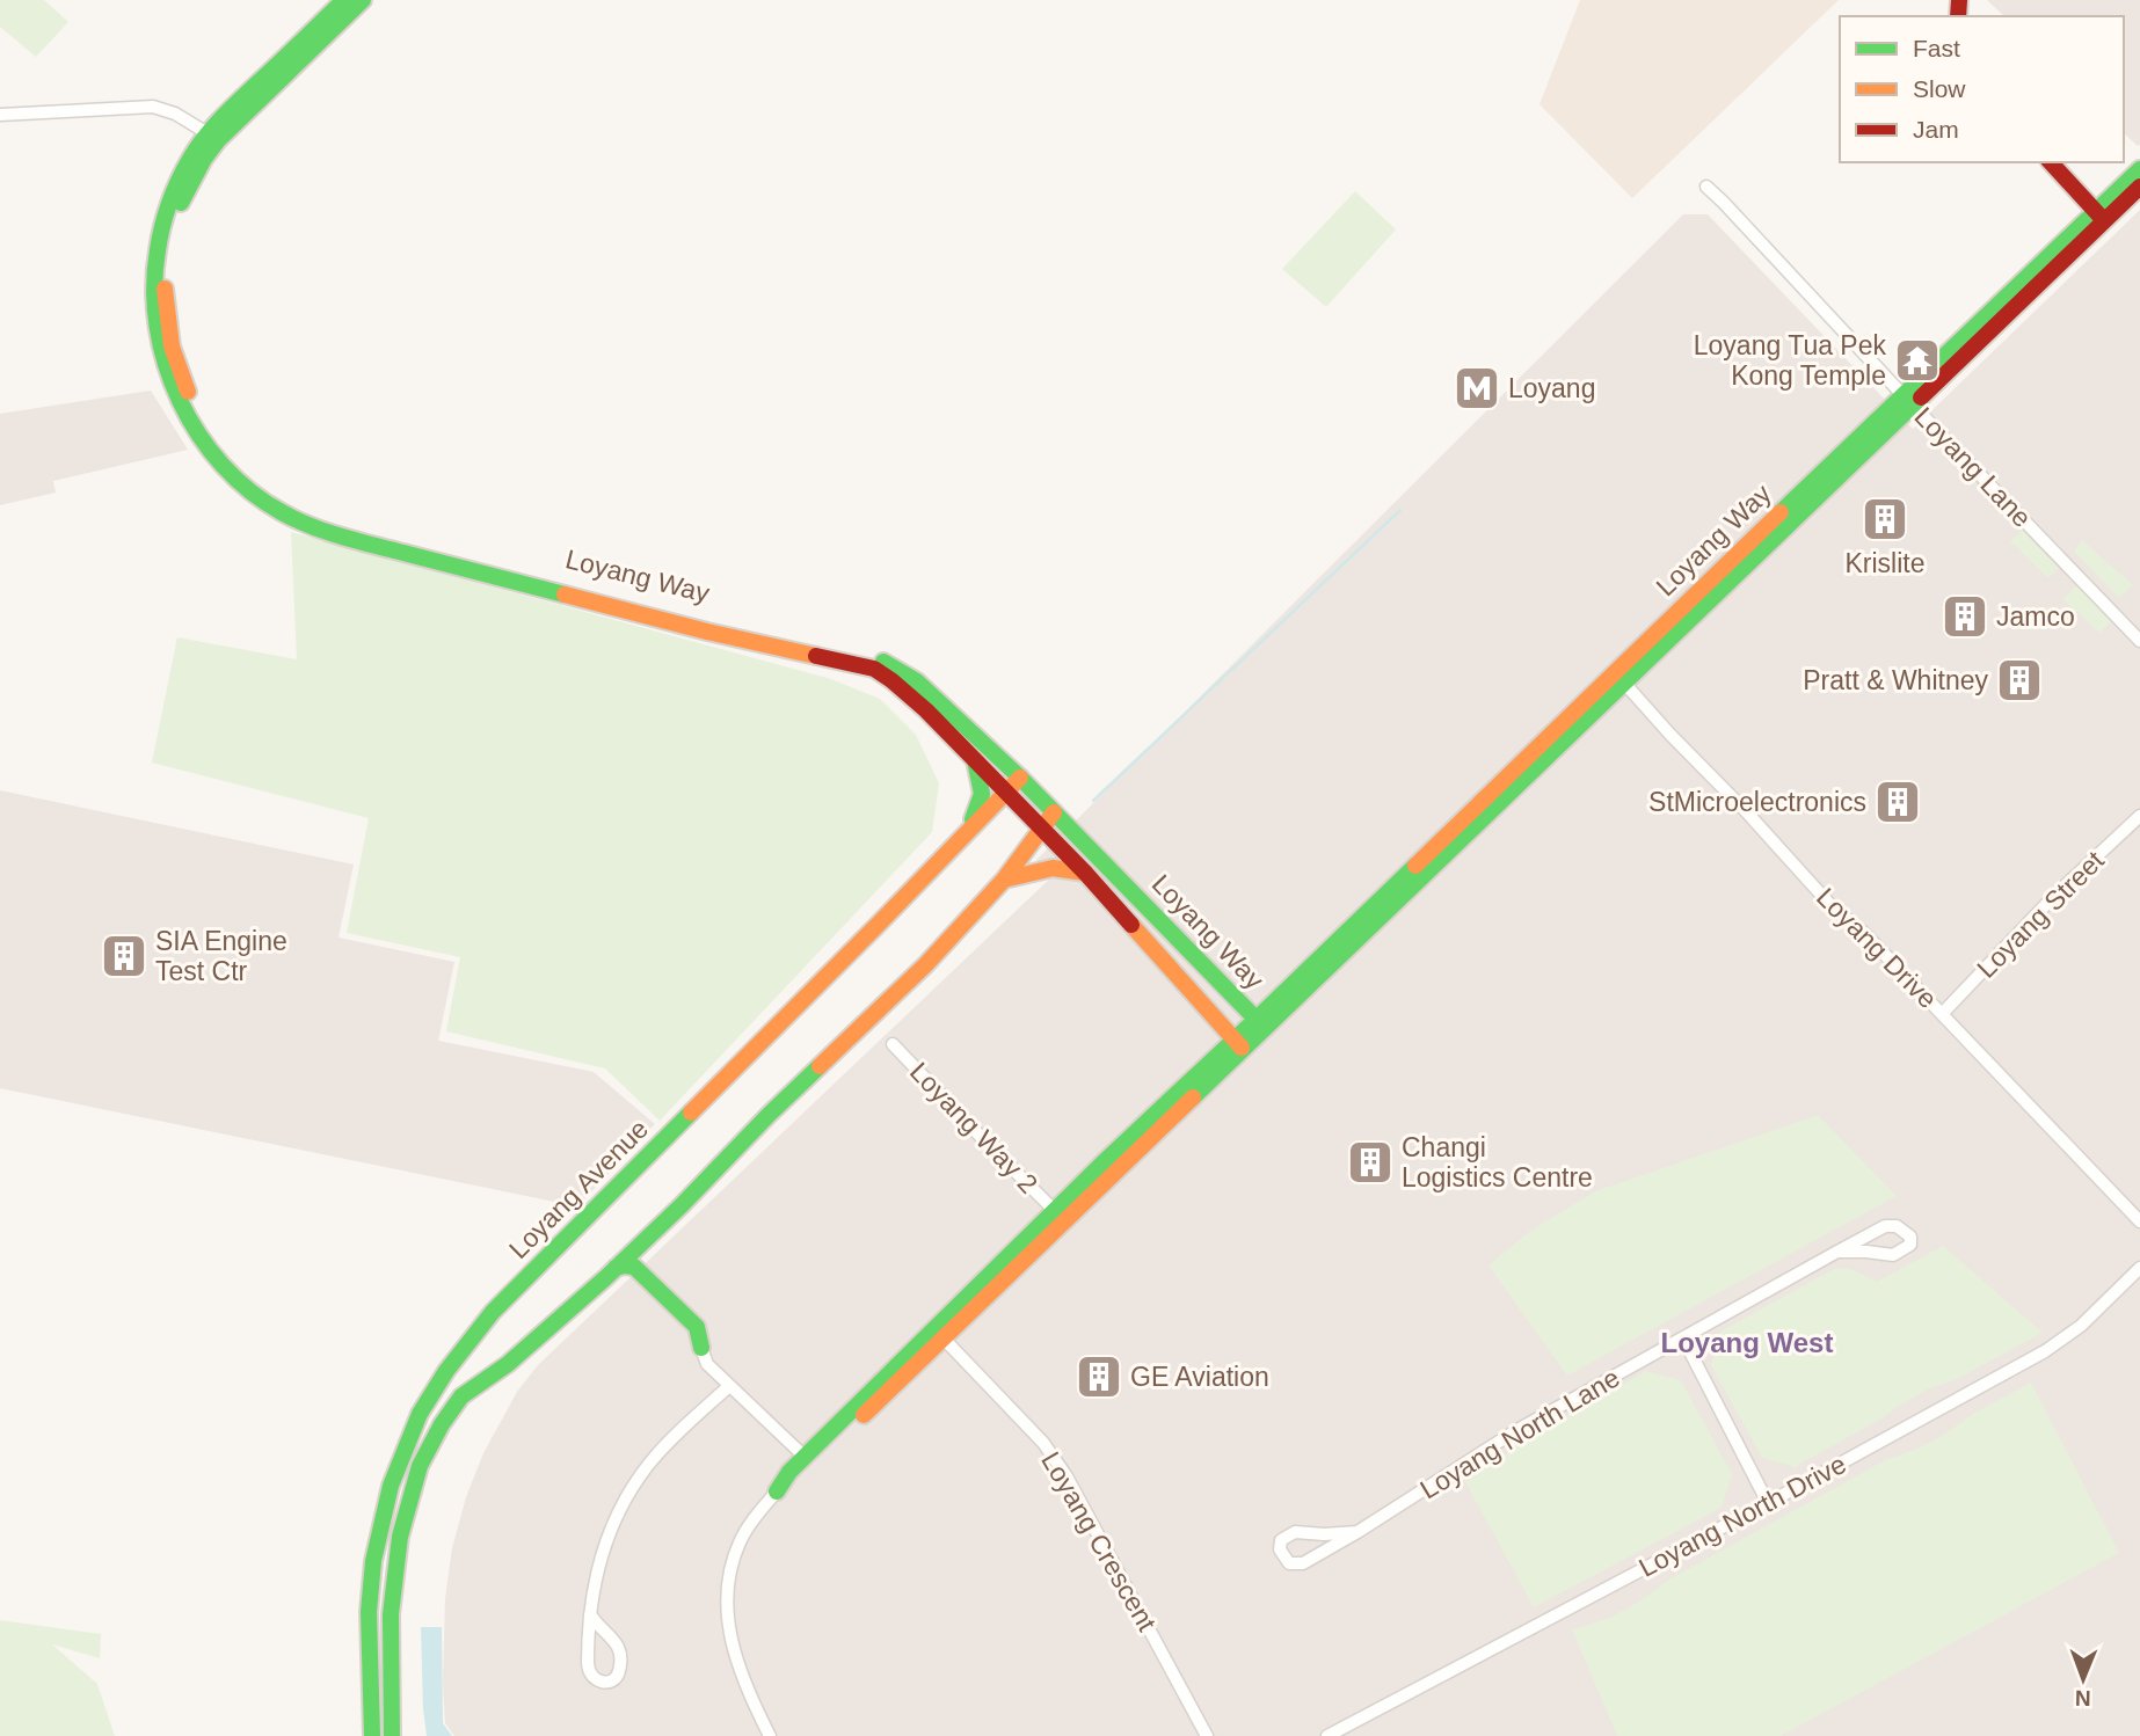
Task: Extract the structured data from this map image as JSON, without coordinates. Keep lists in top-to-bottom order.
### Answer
{
  "streets": {
    "main road": ["Loyang Way", "Loyang Avenue"],
    "street": [
      "Loyang Lane",
      "Loyang Street",
      "Loyang Drive",
      "Loyang Way 2",
      "Loyang North Lane",
      "Loyang North Drive",
      "Loyang Crescent"
    ]
  },
  "crossings": [
    ["Loyang Lane", "Loyang Way"],
    ["Loyang Way", "Loyang Drive"],
    ["Loyang Way", "Loyang Way 2"],
    ["Loyang Way", "Loyang Avenue"],
    ["Loyang Way", "Loyang Crescent"],
    ["Loyang Street", "Loyang Drive"]
  ],
  "districts": ["Loyang West"],
  "places": {
    "temple": ["Loyang Tua Pek Kong Temple"],
    "metro station": ["Loyang"],
    "building": [
      "Krislite",
      "Jamco",
      "Pratt & Whitney",
      "StMicroelectronics",
      "SIA Engine Test Ctr",
      "Changi Logistics Centre",
      "GE Aviation"
    ]
  },
  "legend": ["Fast", "Slow", "Jam"],
  "north": "bottom"
}
